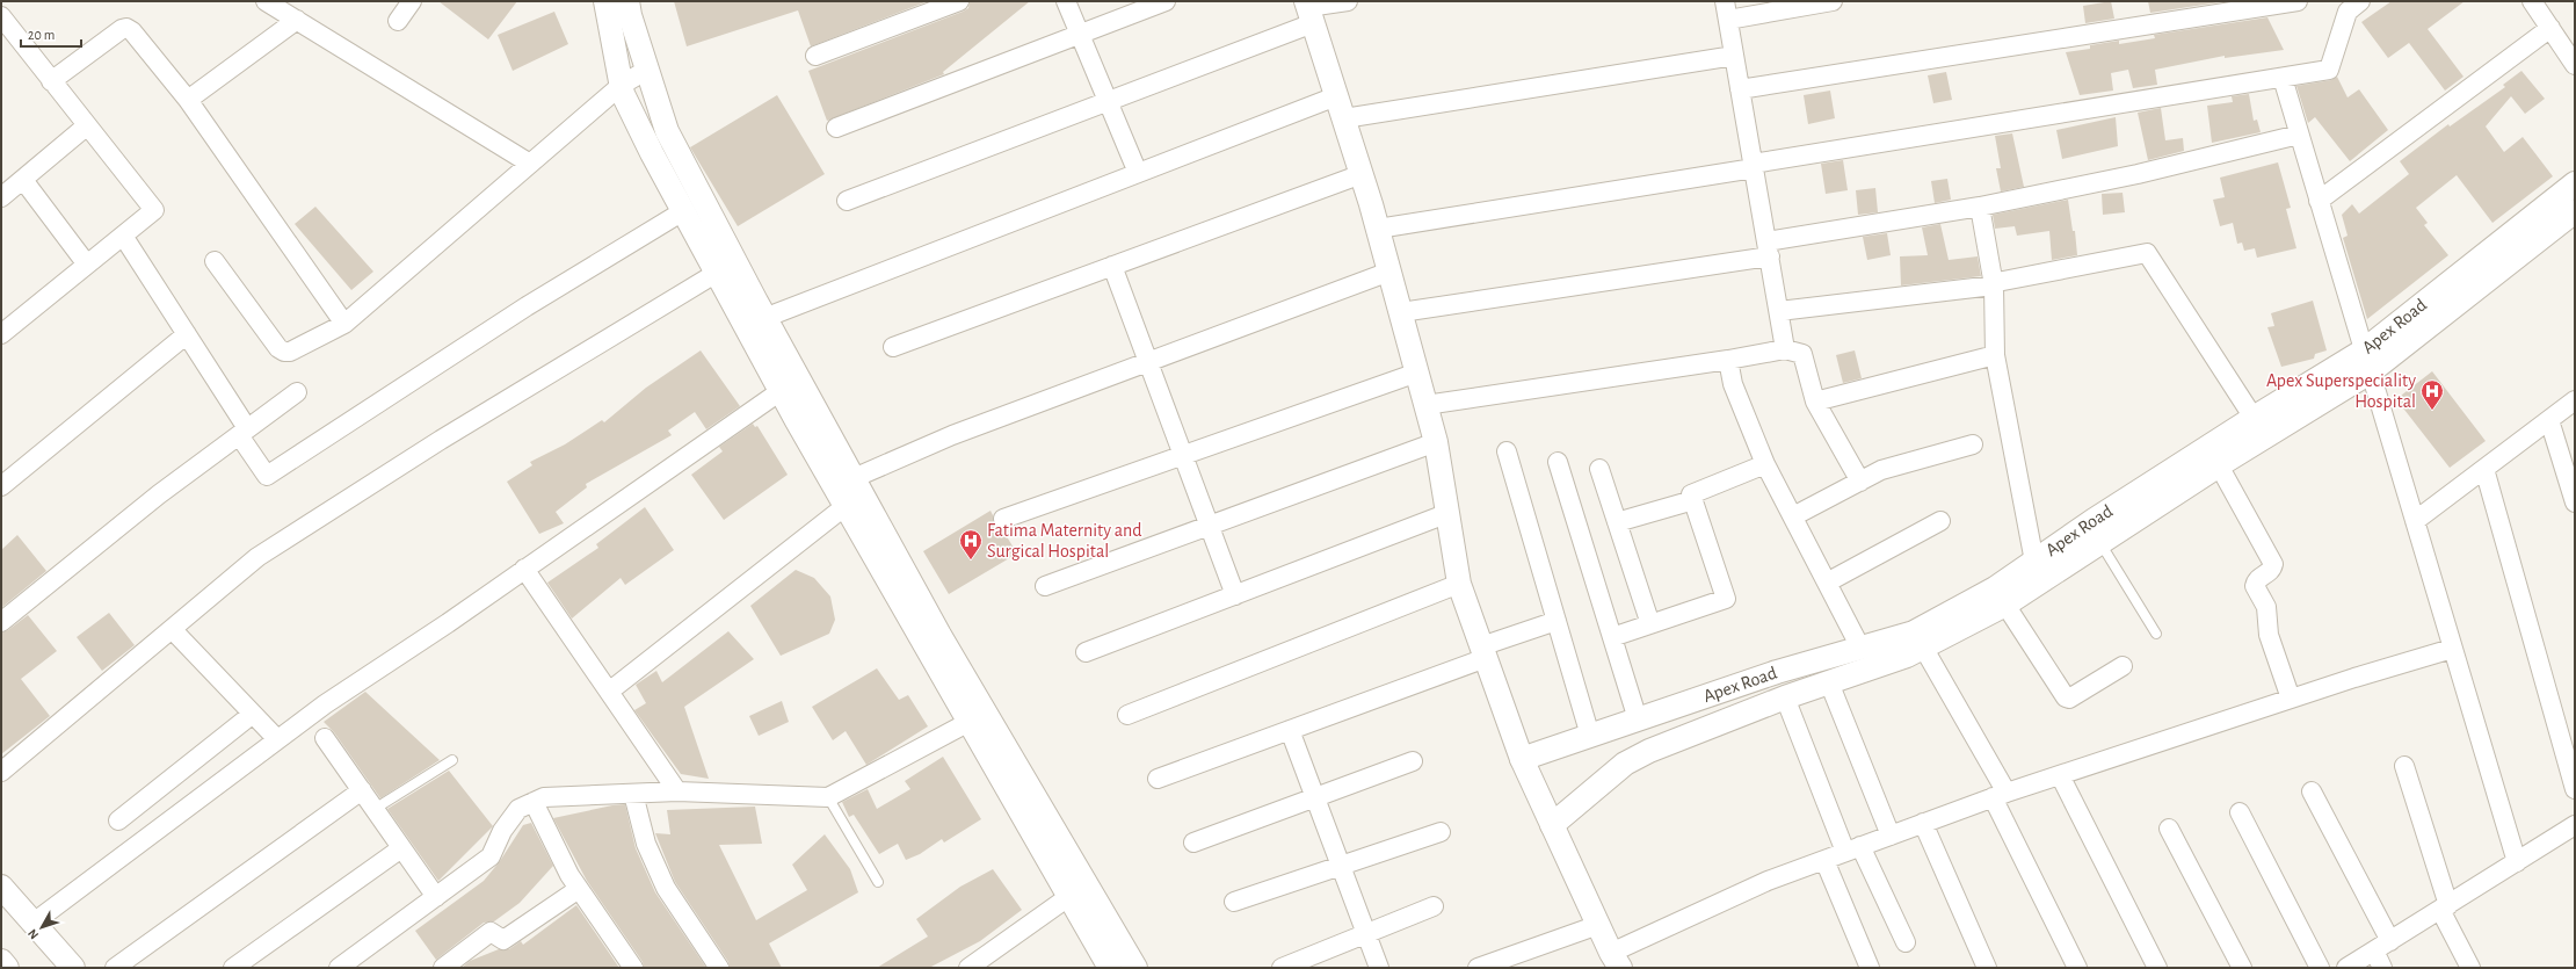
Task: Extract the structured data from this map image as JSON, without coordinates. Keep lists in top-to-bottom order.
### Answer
{
  "streets": {
    "street": ["Apex Road"]
  },
  "places": {
    "hospital": ["Apex Superspeciality Hospital", "Fatima Maternity and Surgical Hospital"]
  },
  "scale_bar": "20 m",
  "north": "bottom left"
}
